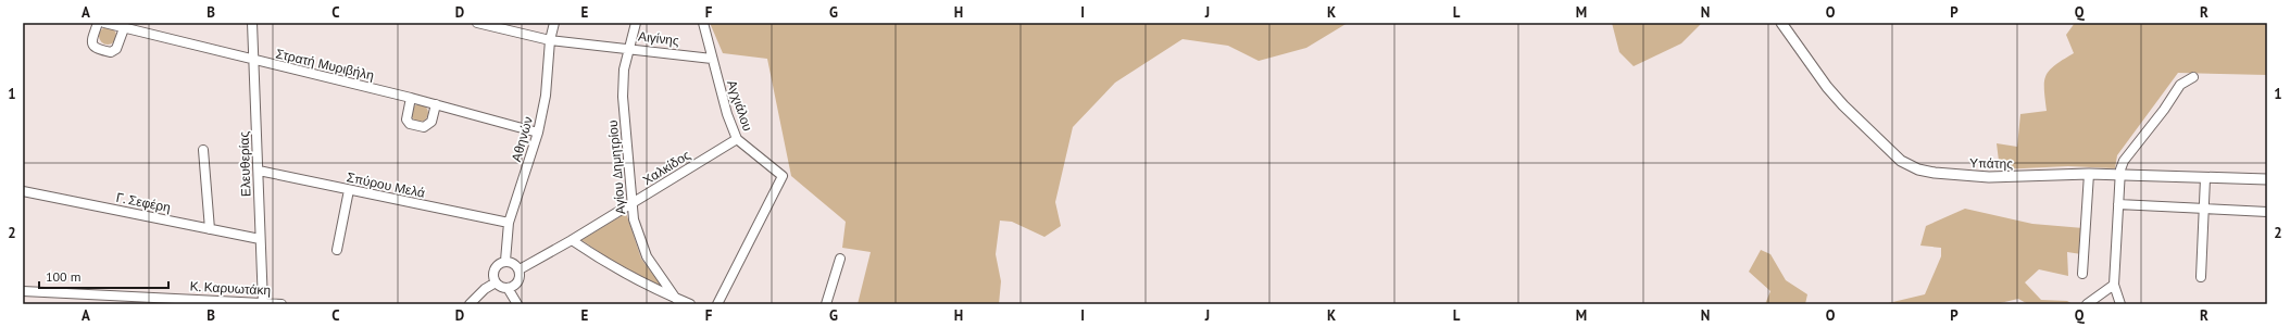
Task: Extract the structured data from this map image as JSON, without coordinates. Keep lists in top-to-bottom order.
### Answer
{
  "streets": {
    "street": [
      "Αιγίνης",
      "Στρατή Μυριβήλη",
      "Αγχιάλου",
      "Αθηνών",
      "Υπάτης",
      "Ελευθερίας",
      "Αγίου Δημητρίου",
      "Χαλκίδος",
      "Σπύρου Μελά",
      "Γ. Σεφέρη",
      "Κ. Καρυωτάκη"
    ]
  },
  "crossings": [
    ["Αιγίνης", "Αγχιάλου"],
    ["Αιγίνης", "Αθηνών"],
    ["Αιγίνης", "Αγίου Δημητρίου"],
    ["Στρατή Μυριβήλη", "Αθηνών"],
    ["Στρατή Μυριβήλη", "Ελευθερίας"],
    ["Αγχιάλου", "Χαλκίδος"],
    ["Αθηνών", "Χαλκίδος"],
    ["Αθηνών", "Σπύρου Μελά"],
    ["Ελευθερίας", "Σπύρου Μελά"],
    ["Ελευθερίας", "Γ. Σεφέρη"],
    ["Ελευθερίας", "Κ. Καρυωτάκη"],
    ["Αγίου Δημητρίου", "Χαλκίδος"]
  ],
  "scale_bar": "100 m",
  "grid": {
    "columns": [
      "A",
      "B",
      "C",
      "D",
      "E",
      "F",
      "G",
      "H",
      "I",
      "J",
      "K",
      "L",
      "M",
      "N",
      "O",
      "P",
      "Q",
      "R"
    ],
    "rows": ["1", "2"]
  }
}
